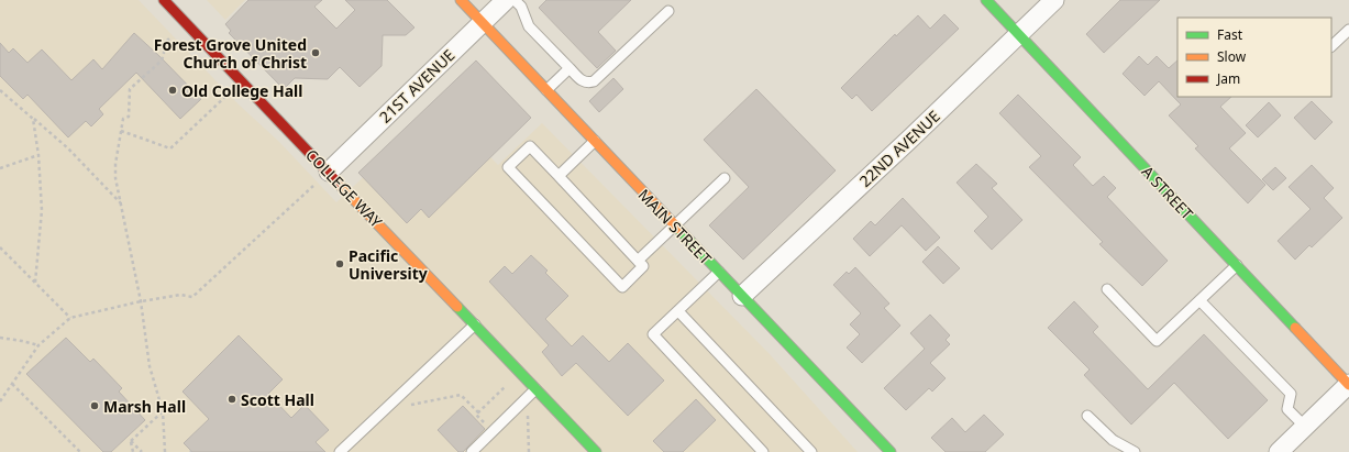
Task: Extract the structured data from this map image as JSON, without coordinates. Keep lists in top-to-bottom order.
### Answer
{
  "streets": {
    "street": [
      "21ST AVENUE",
      "22ND AVENUE",
      "COLLEGE WAY",
      "A STREET",
      "MAIN STREET"
    ]
  },
  "crossings": [
    ["21ST AVENUE", "COLLEGE WAY"],
    ["21ST AVENUE", "MAIN STREET"],
    ["22ND AVENUE", "A STREET"],
    ["22ND AVENUE", "MAIN STREET"]
  ],
  "places": [
    "Forest Grove United Church of Christ",
    "Old College Hall",
    "Pacific University",
    "Scott Hall",
    "Marsh Hall"
  ],
  "legend": ["Fast", "Slow", "Jam"]
}
